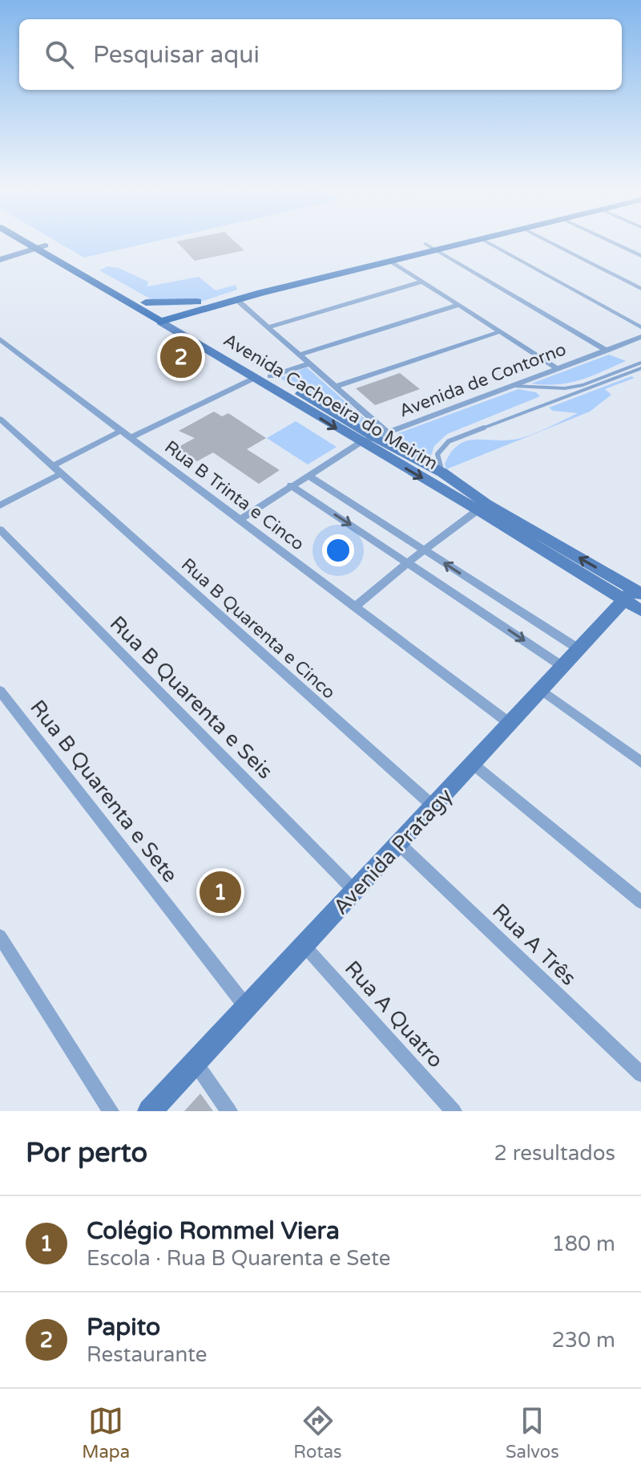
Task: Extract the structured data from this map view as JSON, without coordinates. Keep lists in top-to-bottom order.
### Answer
{
  "streets": {
    "main road": ["Avenida Cachoeira do Meirim"],
    "street": [
      "Avenida de Contorno",
      "Rua B Trinta e Cinco",
      "Rua B Quarenta e Cinco",
      "Rua B Quarenta e Seis",
      "Rua B Quarenta e Sete",
      "Avenida Pratagy",
      "Rua A Três",
      "Rua A Quatro"
    ]
  },
  "crossings": [
    ["Avenida de Contorno", "Avenida Cachoeira do Meirim"],
    ["Avenida de Contorno", "Rua B Trinta e Cinco"],
    ["Avenida Cachoeira do Meirim", "Avenida Pratagy"],
    ["Rua B Trinta e Cinco", "Avenida Pratagy"],
    ["Rua B Quarenta e Cinco", "Avenida Pratagy"],
    ["Rua B Quarenta e Seis", "Avenida Pratagy"],
    ["Rua B Quarenta e Sete", "Avenida Pratagy"],
    ["Avenida Pratagy", "Rua A Três"],
    ["Avenida Pratagy", "Rua A Quatro"]
  ],
  "page": {
    "search": "Pesquisar aqui",
    "pins": ["2", "1"],
    "heading": ["Por perto", "2 resultados"],
    "list": [
      {
        "mark": "1",
        "name": "Colégio Rommel Viera",
        "note": "Escola · Rua B Quarenta e Sete",
        "value": "180 m"
      },
      {
        "mark": "2",
        "name": "Papito",
        "note": "Restaurante",
        "value": "230 m"
      }
    ],
    "nav": ["Mapa", "Rotas", "Salvos"]
  }
}
